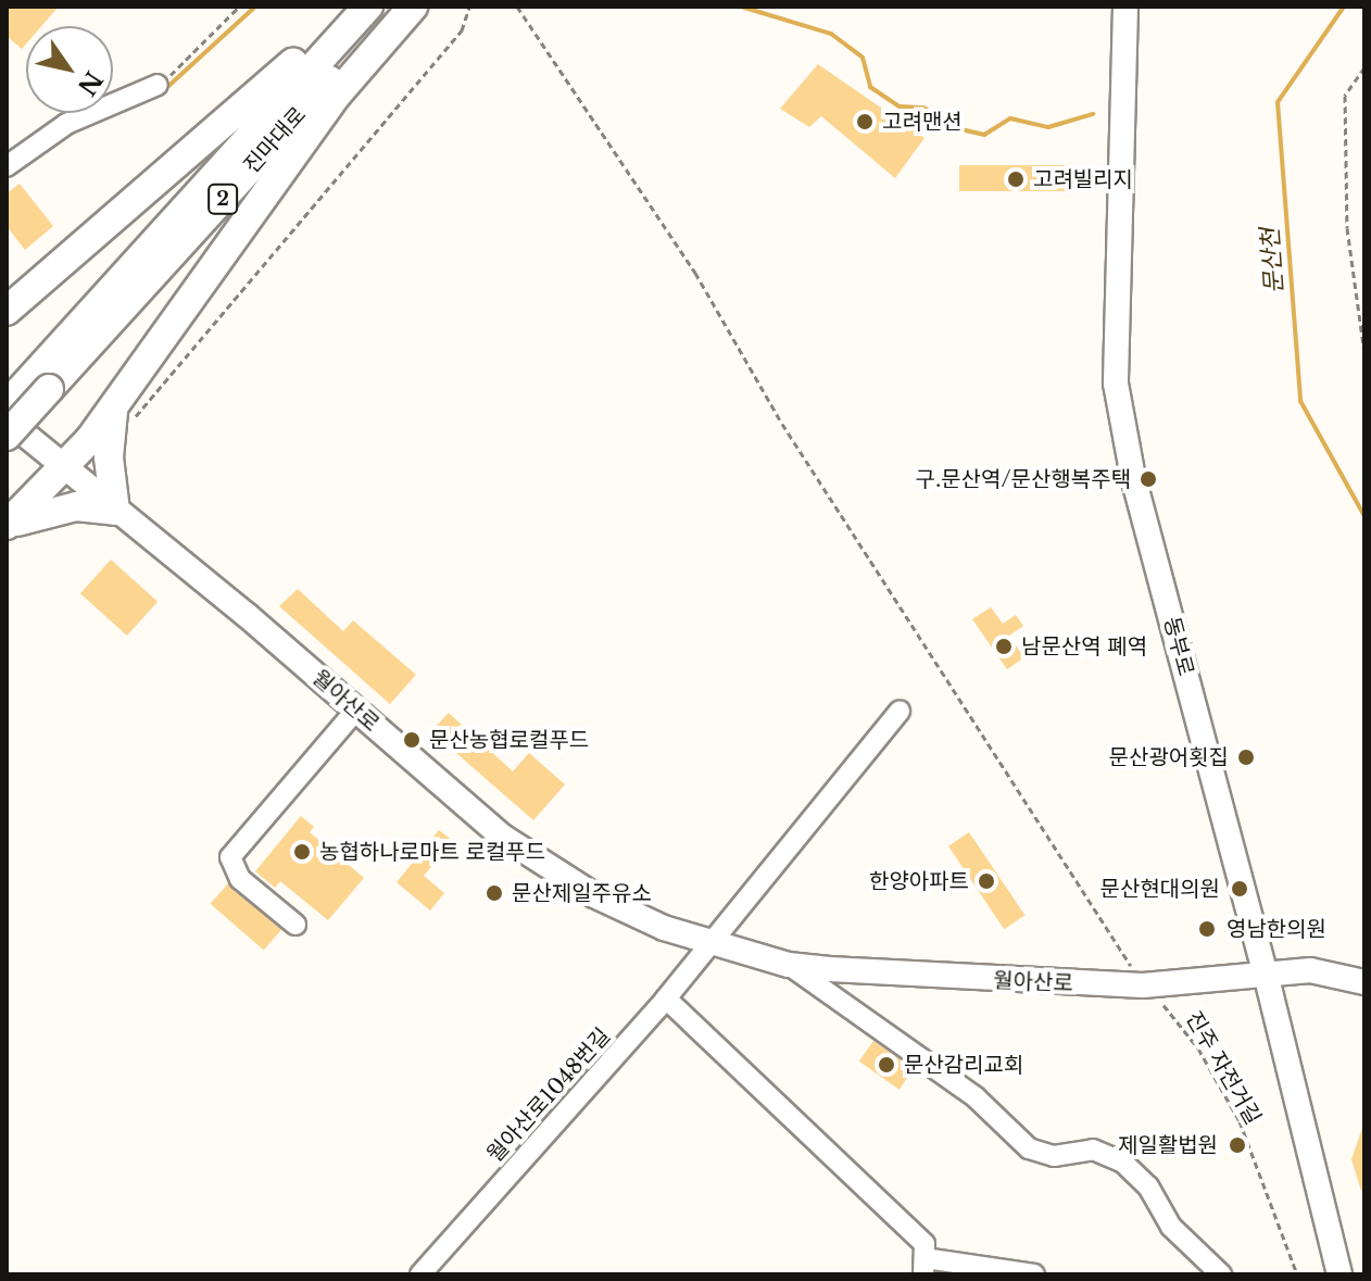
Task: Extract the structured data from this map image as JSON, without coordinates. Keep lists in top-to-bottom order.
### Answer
{
  "streets": {
    "highway": ["진마대로", "2"],
    "main road": ["동부로", "월아산로"],
    "street": ["월아산로1048번길"],
    "path": ["진주 자전거길"]
  },
  "crossings": [
    ["진마대로", "2"],
    ["동부로", "월아산로"],
    ["월아산로", "진주 자전거길"],
    ["월아산로", "월아산로1048번길"]
  ],
  "water": ["문산천"],
  "places": [
    "고려맨션",
    "고려빌리지",
    "구.문산역/문산행복주택",
    "남문산역 폐역",
    "문산농협로컬푸드",
    "문산광어횟집",
    "농협하나로마트 로컬푸드",
    "한양아파트",
    "문산현대의원",
    "문산제일주유소",
    "영남한의원",
    "문산감리교회",
    "제일활법원"
  ],
  "north": "bottom right"
}
